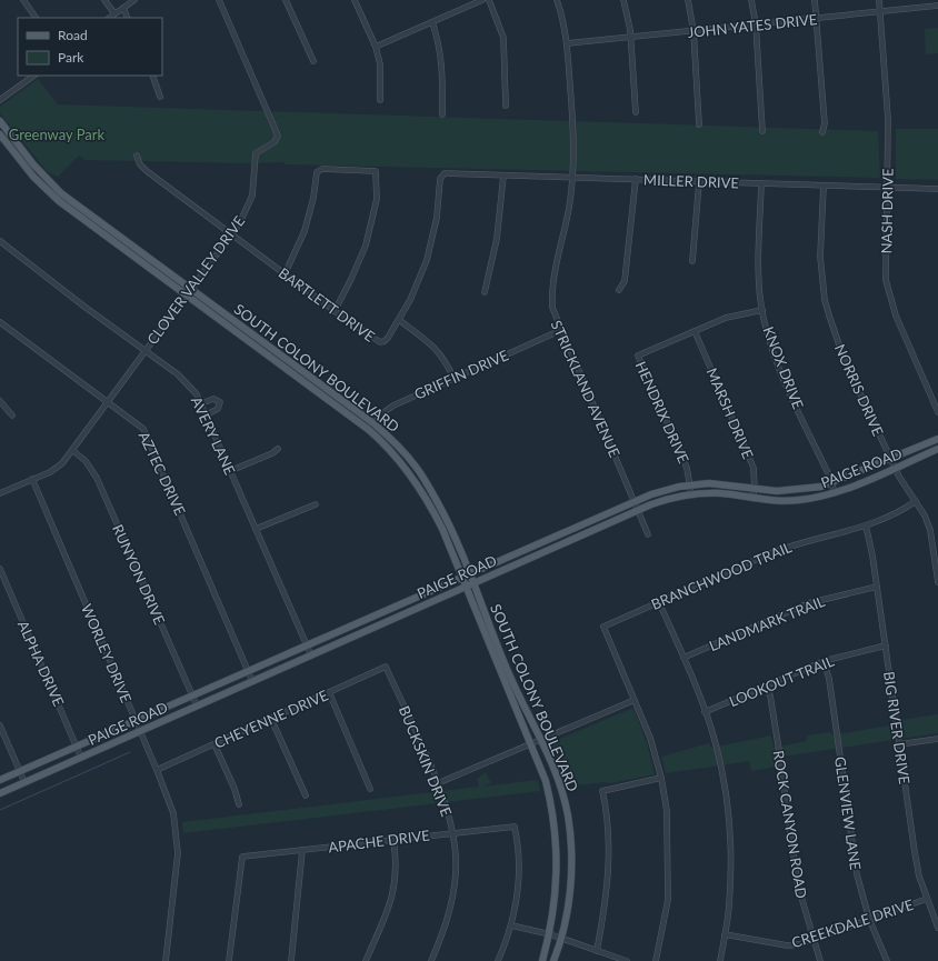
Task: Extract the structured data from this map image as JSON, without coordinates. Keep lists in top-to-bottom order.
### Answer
{
  "streets": {
    "main road": ["SOUTH COLONY BOULEVARD", "PAIGE ROAD"],
    "street": [
      "JOHN YATES DRIVE",
      "MILLER DRIVE",
      "NASH DRIVE",
      "CLOVER VALLEY DRIVE",
      "BARTLETT DRIVE",
      "KNOX DRIVE",
      "GRIFFIN DRIVE",
      "STRICKLAND AVENUE",
      "NORRIS DRIVE",
      "HENDRIX DRIVE",
      "MARSH DRIVE",
      "AVERY LANE",
      "AZTEC DRIVE",
      "RUNYON DRIVE",
      "BRANCHWOOD TRAIL",
      "LANDMARK TRAIL",
      "WORLEY DRIVE",
      "ALPHA DRIVE",
      "LOOKOUT TRAIL",
      "CHEYENNE DRIVE",
      "BIG RIVER DRIVE",
      "BUCKSKIN DRIVE",
      "GLENVIEW LANE",
      "ROCK CANYON ROAD",
      "APACHE DRIVE",
      "CREEKDALE DRIVE"
    ]
  },
  "crossings": [
    ["JOHN YATES DRIVE", "NASH DRIVE"],
    ["JOHN YATES DRIVE", "STRICKLAND AVENUE"],
    ["MILLER DRIVE", "NASH DRIVE"],
    ["MILLER DRIVE", "BARTLETT DRIVE"],
    ["MILLER DRIVE", "KNOX DRIVE"],
    ["MILLER DRIVE", "STRICKLAND AVENUE"],
    ["MILLER DRIVE", "NORRIS DRIVE"],
    ["CLOVER VALLEY DRIVE", "BARTLETT DRIVE"],
    ["CLOVER VALLEY DRIVE", "SOUTH COLONY BOULEVARD"],
    ["CLOVER VALLEY DRIVE", "AVERY LANE"],
    ["CLOVER VALLEY DRIVE", "AZTEC DRIVE"],
    ["CLOVER VALLEY DRIVE", "RUNYON DRIVE"],
    ["CLOVER VALLEY DRIVE", "WORLEY DRIVE"],
    ["SOUTH COLONY BOULEVARD", "GRIFFIN DRIVE"],
    ["SOUTH COLONY BOULEVARD", "PAIGE ROAD"],
    ["KNOX DRIVE", "HENDRIX DRIVE"],
    ["KNOX DRIVE", "PAIGE ROAD"],
    ["GRIFFIN DRIVE", "STRICKLAND AVENUE"],
    ["STRICKLAND AVENUE", "PAIGE ROAD"],
    ["NORRIS DRIVE", "PAIGE ROAD"],
    ["NORRIS DRIVE", "BRANCHWOOD TRAIL"],
    ["HENDRIX DRIVE", "MARSH DRIVE"],
    ["HENDRIX DRIVE", "PAIGE ROAD"],
    ["MARSH DRIVE", "PAIGE ROAD"],
    ["AVERY LANE", "PAIGE ROAD"],
    ["PAIGE ROAD", "AZTEC DRIVE"],
    ["PAIGE ROAD", "RUNYON DRIVE"],
    ["PAIGE ROAD", "WORLEY DRIVE"],
    ["PAIGE ROAD", "ALPHA DRIVE"],
    ["BRANCHWOOD TRAIL", "BIG RIVER DRIVE"],
    ["LANDMARK TRAIL", "BIG RIVER DRIVE"],
    ["WORLEY DRIVE", "CHEYENNE DRIVE"],
    ["LOOKOUT TRAIL", "BIG RIVER DRIVE"],
    ["LOOKOUT TRAIL", "GLENVIEW LANE"],
    ["LOOKOUT TRAIL", "ROCK CANYON ROAD"],
    ["CHEYENNE DRIVE", "BUCKSKIN DRIVE"],
    ["BIG RIVER DRIVE", "CREEKDALE DRIVE"],
    ["BUCKSKIN DRIVE", "APACHE DRIVE"],
    ["GLENVIEW LANE", "CREEKDALE DRIVE"],
    ["ROCK CANYON ROAD", "CREEKDALE DRIVE"]
  ],
  "parks": ["Greenway Park"],
  "legend": ["Road", "Park"]
}
